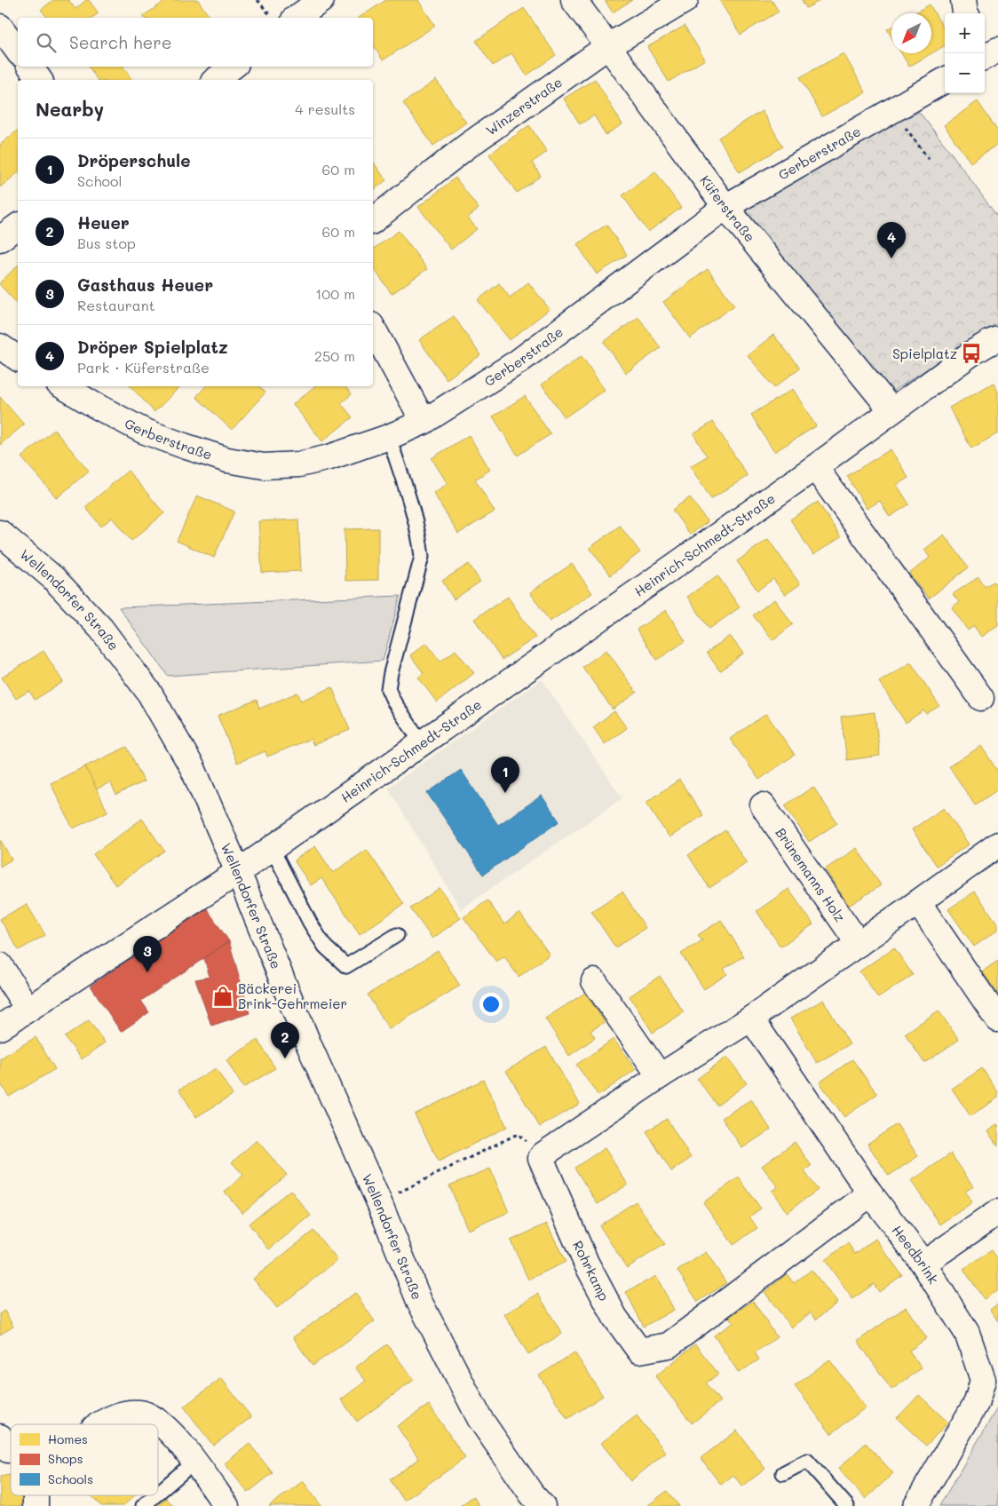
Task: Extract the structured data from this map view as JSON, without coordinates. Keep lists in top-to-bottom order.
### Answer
{
  "streets": {
    "street": [
      "Winzerstraße",
      "Gerberstraße",
      "Küferstraße",
      "Heinrich-Schmedt-Straße",
      "Wellendorfer Straße",
      "Brünemanns Holz",
      "Heedbrink",
      "Rohrkamp"
    ]
  },
  "crossings": [
    ["Winzerstraße", "Küferstraße"],
    ["Gerberstraße", "Küferstraße"],
    ["Küferstraße", "Heinrich-Schmedt-Straße"],
    ["Heinrich-Schmedt-Straße", "Wellendorfer Straße"],
    ["Heedbrink", "Rohrkamp"]
  ],
  "places": {
    "bus stop": ["Spielplatz"],
    "shop": ["Bäckerei Brink-Gehrmeier"]
  },
  "legend": ["Homes", "Shops", "Schools"],
  "north": "bottom left",
  "page": {
    "map_buttons": ["+", "−"],
    "search": "Search here",
    "heading": ["Nearby", "4 results"],
    "list": [
      {
        "mark": "1",
        "name": "Dröperschule",
        "note": "School",
        "value": "60 m"
      },
      {
        "mark": "2",
        "name": "Heuer",
        "note": "Bus stop",
        "value": "60 m"
      },
      {
        "mark": "3",
        "name": "Gasthaus Heuer",
        "note": "Restaurant",
        "value": "100 m"
      },
      {
        "mark": "4",
        "name": "Dröper Spielplatz",
        "note": "Park · Küferstraße",
        "value": "250 m"
      }
    ],
    "pins": [
      "4",
      "1",
      "3",
      "2"
    ]
  }
}
